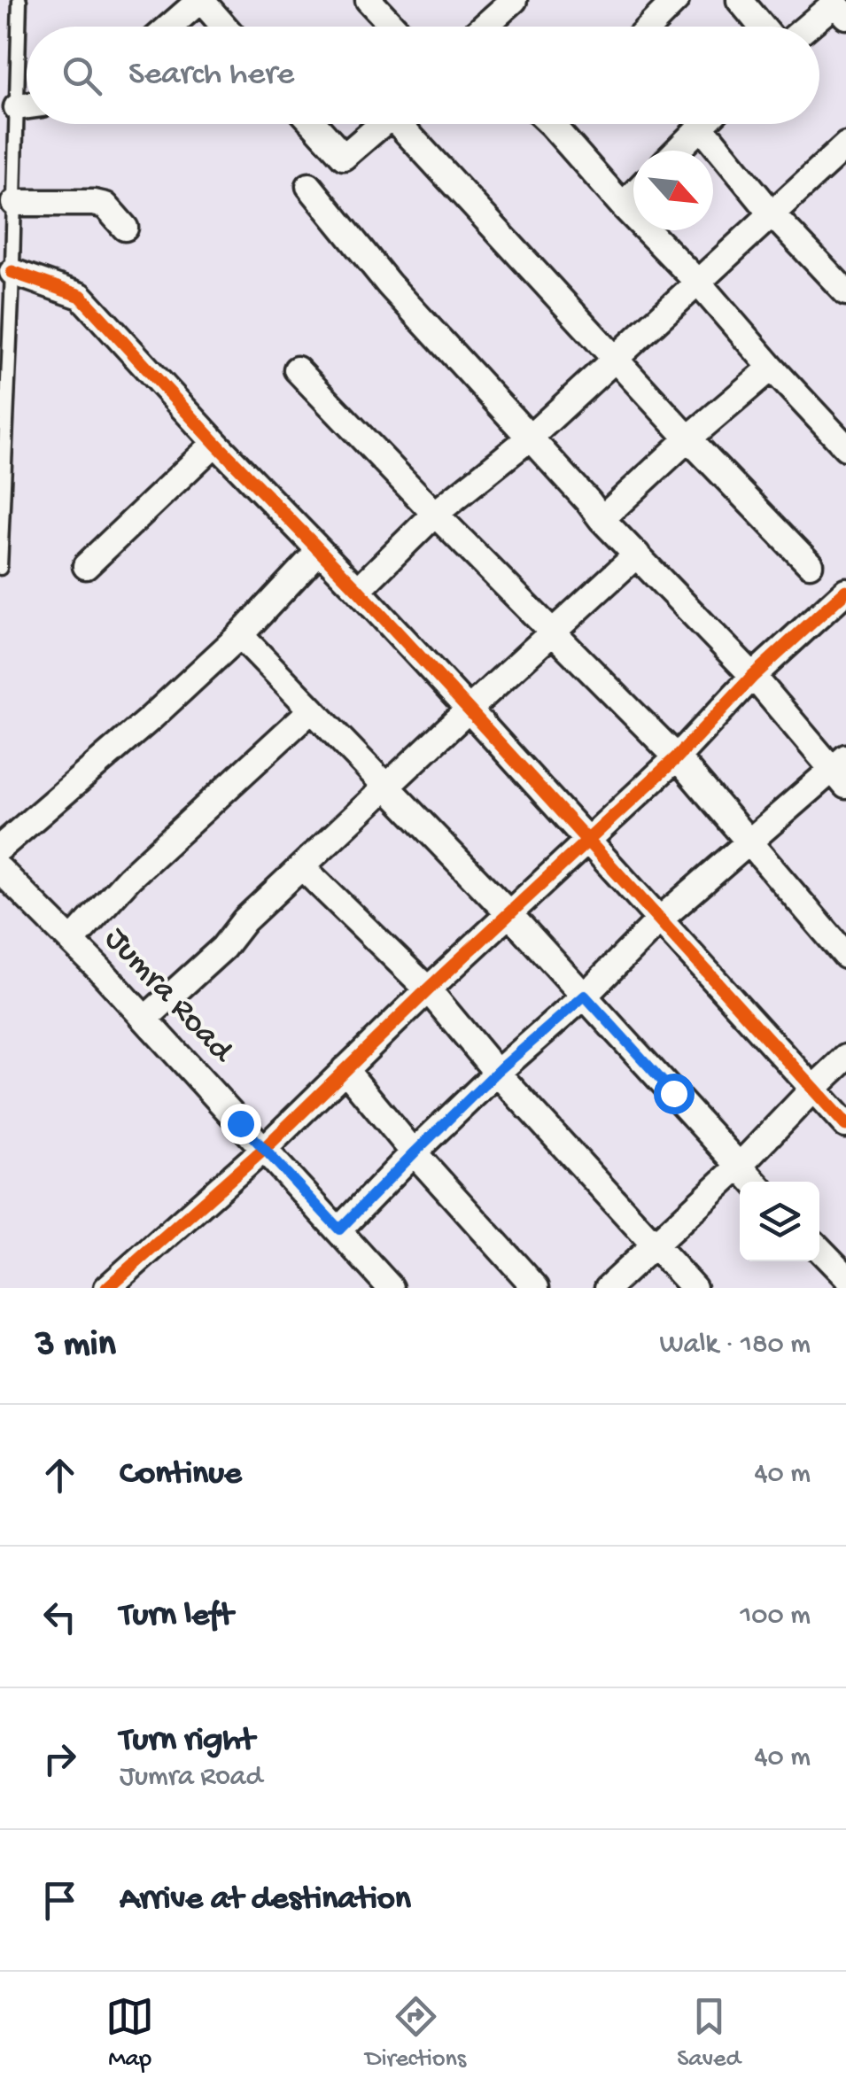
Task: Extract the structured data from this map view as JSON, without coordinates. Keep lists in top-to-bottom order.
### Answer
{
  "streets": {
    "street": ["Jumra Road"]
  },
  "north": "bottom right",
  "page": {
    "search": "Search here",
    "heading": ["3 min", "Walk · 180 m"],
    "list": [
      ["Continue", "40 m"],
      ["Turn left", "100 m"],
      ["Turn right", "Jumra Road", "40 m"],
      "Arrive at destination"
    ],
    "nav": ["Map", "Directions", "Saved"]
  }
}
